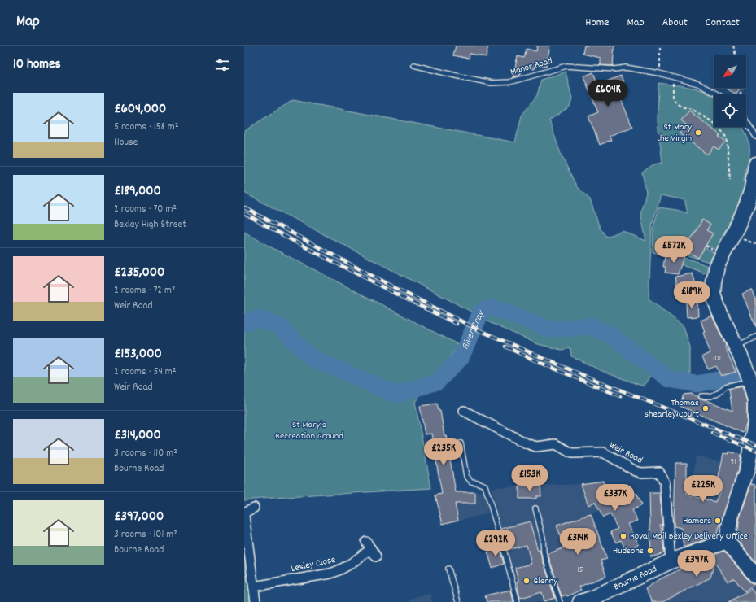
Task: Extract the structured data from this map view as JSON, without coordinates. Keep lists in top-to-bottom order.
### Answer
{
  "streets": {
    "main road": ["Bourne Road"],
    "street": ["Weir Road", "Lesley Close"],
    "lane": ["Manor Road"]
  },
  "crossings": [
    ["Weir Road", "Bourne Road"]
  ],
  "water": ["River Cray"],
  "parks": ["St Mary's Recreation Ground"],
  "places": [
    "St Mary the Virgin",
    "Thomas Shearley Court",
    "Hamers",
    "Royal Mail Bexley Delivery Office",
    "Hudsons",
    "Glenny"
  ],
  "house_numbers": ["101", "91", "15"],
  "north": "bottom left",
  "page": {
    "header": "Map",
    "nav": [
      "Home",
      "Map",
      "About",
      "Contact"
    ],
    "heading": "10 homes",
    "price": [
      "£604K",
      "£572K",
      "£189K",
      "£235K",
      "£153K",
      "£225K",
      "£337K",
      "£314K",
      "£292K",
      "£397K"
    ],
    "list": [
      {
        "name": "£604,000",
        "note": "5 rooms · 158 m² · House"
      },
      {
        "name": "£189,000",
        "note": "2 rooms · 70 m² · Bexley High Street"
      },
      {
        "name": "£235,000",
        "note": "2 rooms · 72 m² · Weir Road"
      },
      {
        "name": "£153,000",
        "note": "2 rooms · 54 m² · Weir Road"
      },
      {
        "name": "£314,000",
        "note": "3 rooms · 110 m² · Bourne Road"
      },
      {
        "name": "£397,000",
        "note": "3 rooms · 101 m² · Bourne Road"
      }
    ]
  }
}
